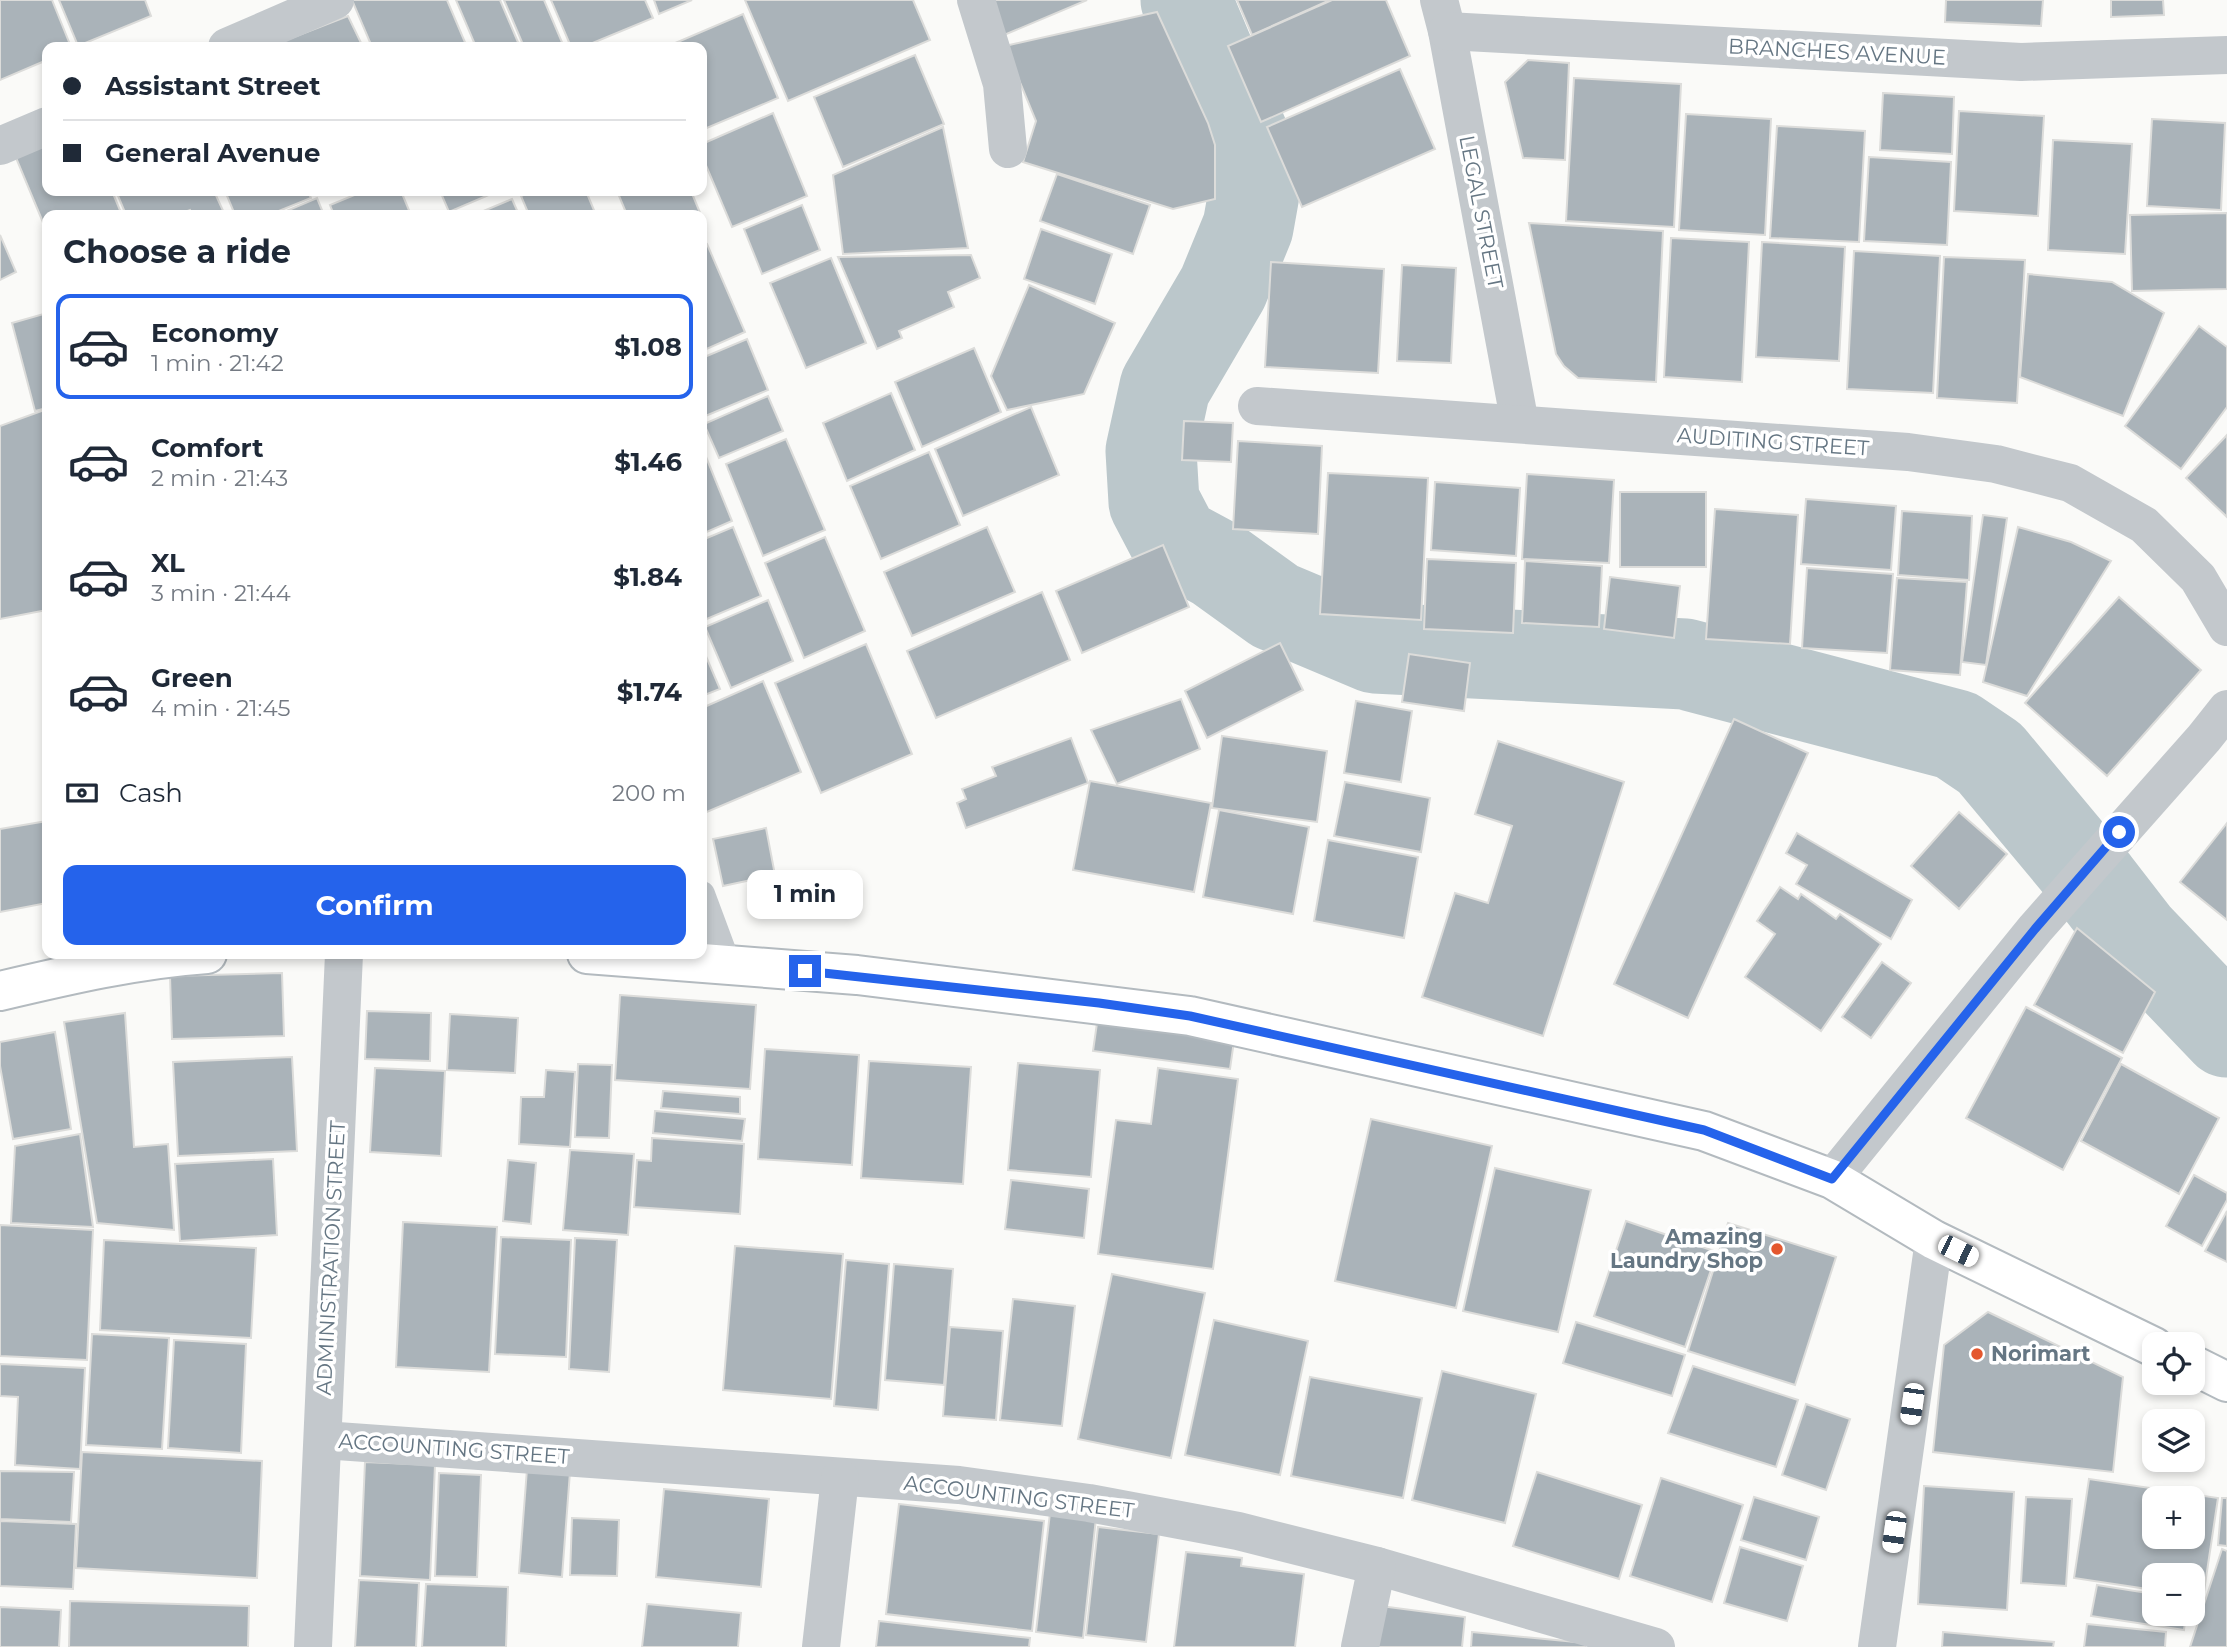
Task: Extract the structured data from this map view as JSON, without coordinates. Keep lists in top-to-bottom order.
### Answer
{
  "streets": {
    "street": [
      "BRANCHES AVENUE",
      "LEGAL STREET",
      "AUDITING STREET",
      "ADMINISTRATION STREET",
      "ACCOUNTING STREET"
    ]
  },
  "crossings": [
    ["BRANCHES AVENUE", "LEGAL STREET"],
    ["LEGAL STREET", "AUDITING STREET"],
    ["ADMINISTRATION STREET", "ACCOUNTING STREET"]
  ],
  "places": ["Amazing Laundry Shop", "Norimart"],
  "page": {
    "banner": ["Assistant Street", "General Avenue"],
    "heading": "Choose a ride",
    "list": [
      {
        "name": "Economy",
        "note": "1 min · 21:42",
        "value": "$1.08"
      },
      {
        "name": "Comfort",
        "note": "2 min · 21:43",
        "value": "$1.46"
      },
      {
        "name": "XL",
        "note": "3 min · 21:44",
        "value": "$1.84"
      },
      {
        "name": "Green",
        "note": "4 min · 21:45",
        "value": "$1.74"
      }
    ],
    "pay": ["Cash", "200 m"],
    "buttons": "Confirm",
    "bubble": "1 min",
    "map_buttons": ["+", "−"]
  }
}
